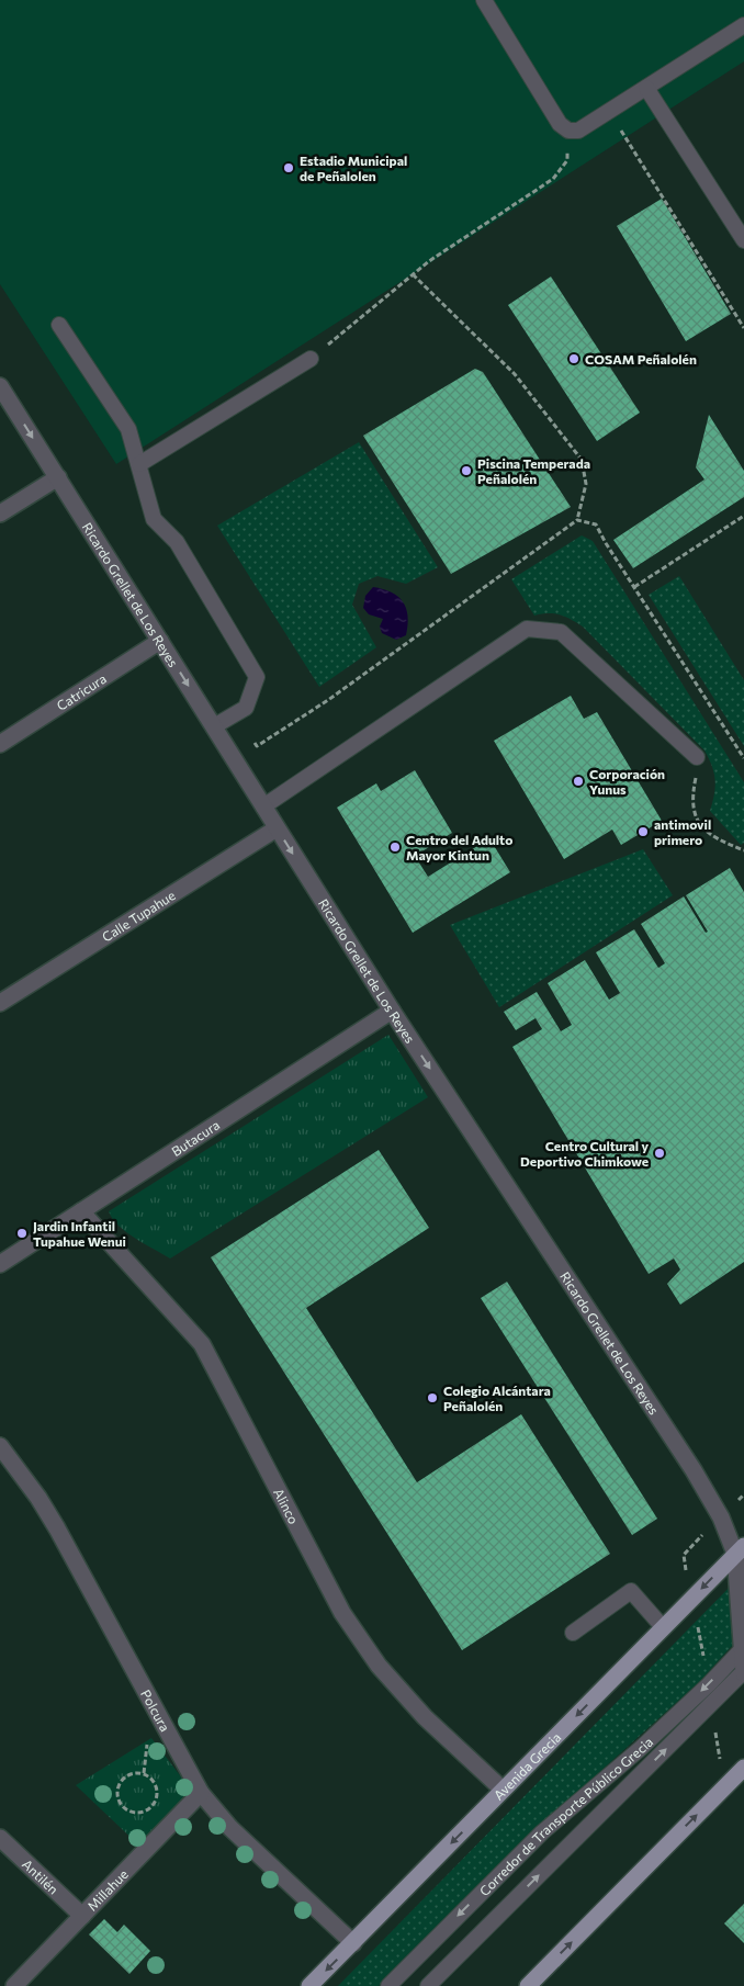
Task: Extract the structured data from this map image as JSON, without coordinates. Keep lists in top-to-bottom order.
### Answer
{
  "streets": {
    "main road": ["Avenida Grecia"],
    "street": [
      "Ricardo Grellet de Los Reyes",
      "Catricura",
      "Calle Tupahue",
      "Butacura",
      "Alinco",
      "Polcura",
      "Antilén",
      "Millahue"
    ],
    "lane": ["Corredor de Transporte Público Grecia"]
  },
  "crossings": [
    ["Ricardo Grellet de Los Reyes", "Catricura"],
    ["Ricardo Grellet de Los Reyes", "Calle Tupahue"],
    ["Ricardo Grellet de Los Reyes", "Butacura"],
    ["Ricardo Grellet de Los Reyes", "Avenida Grecia"],
    ["Ricardo Grellet de Los Reyes", "Corredor de Transporte Público Grecia"],
    ["Butacura", "Alinco"],
    ["Alinco", "Avenida Grecia"],
    ["Polcura", "Avenida Grecia"],
    ["Polcura", "Millahue"],
    ["Antilén", "Millahue"]
  ],
  "one_way": ["Ricardo Grellet de Los Reyes", "Avenida Grecia"],
  "places": [
    "Estadio Municipal de Peñalolen",
    "COSAM Peñalolén",
    "Piscina Temperada Peñalolén",
    "Corporación Yunus",
    "antimovil primero",
    "Centro del Adulto Mayor Kintun",
    "Centro Cultural y Deportivo Chimkowe",
    "Jardin Infantil Tupahue Wenui",
    "Colegio Alcántara Peñalolén"
  ]
}
